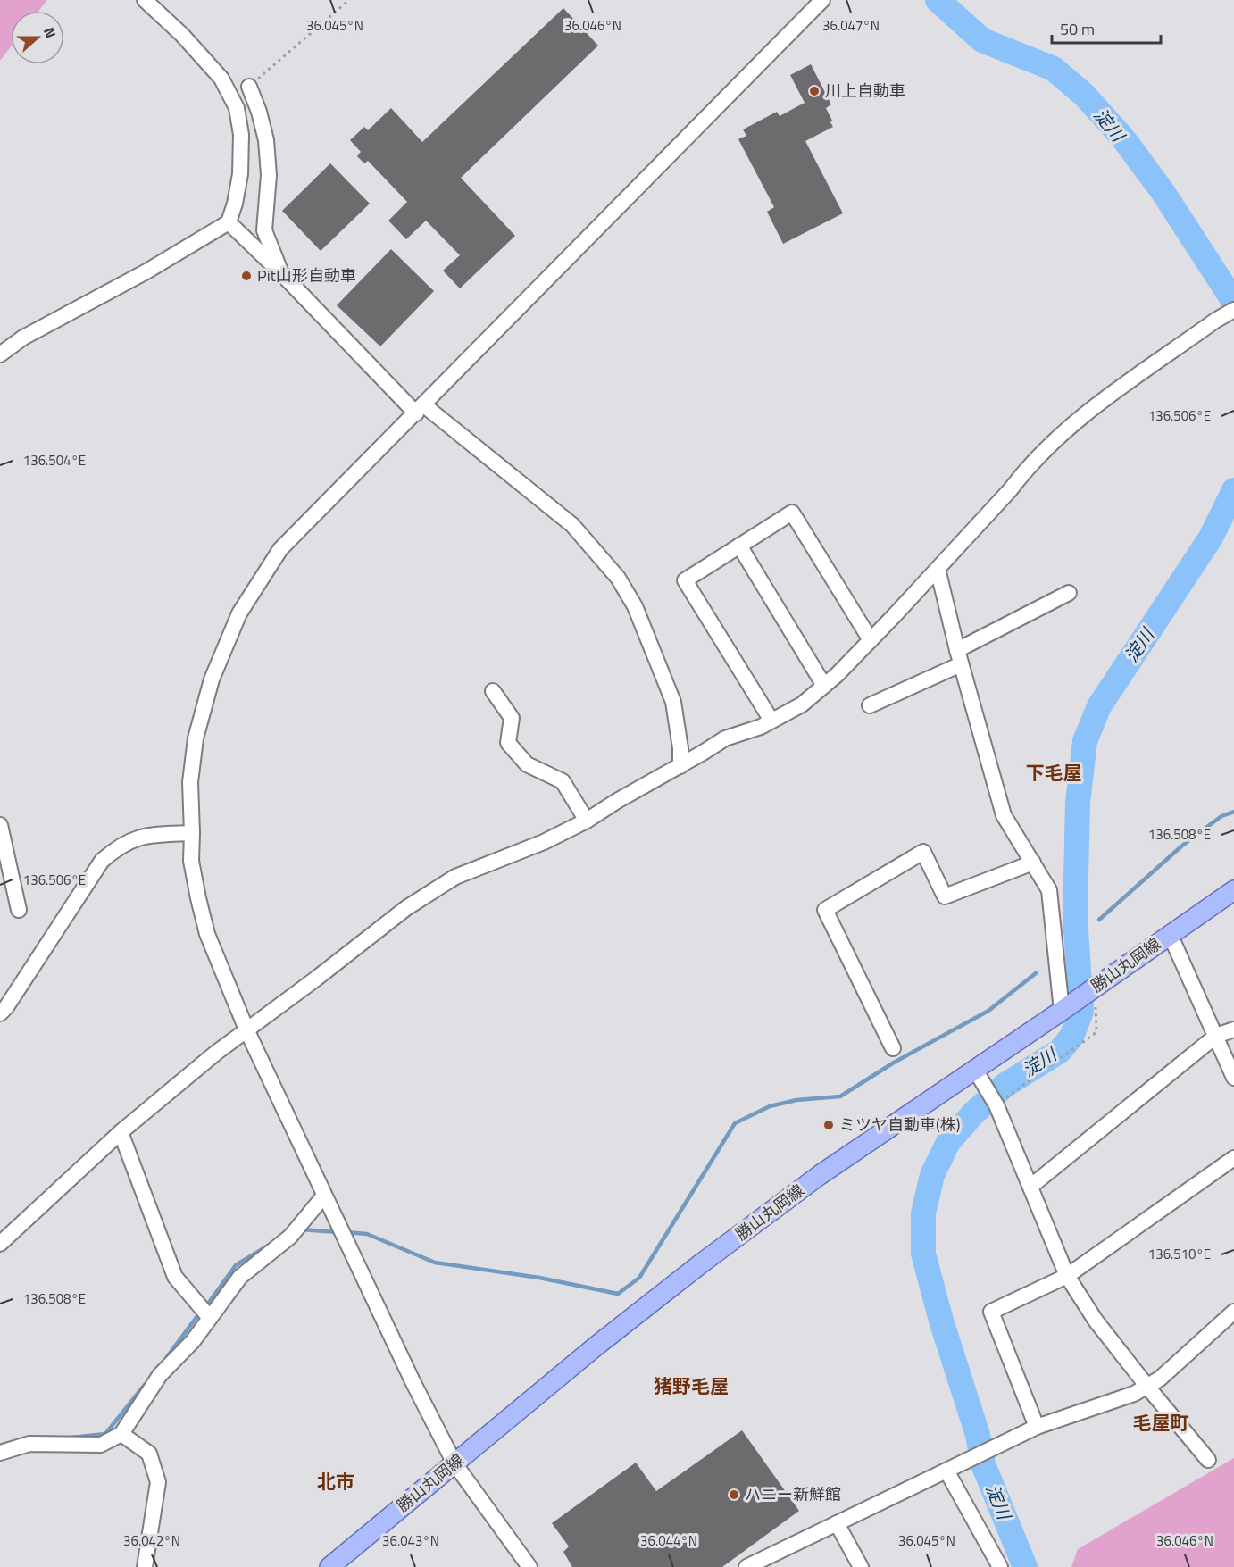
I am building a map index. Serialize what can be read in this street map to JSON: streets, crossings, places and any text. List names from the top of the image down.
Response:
{
  "streets": {
    "main road": ["勝山丸岡線"]
  },
  "districts": [
    "下毛屋",
    "猪野毛屋",
    "毛屋町",
    "北市"
  ],
  "water": ["淀川"],
  "places": [
    "川上自動車",
    "Pit山形自動車",
    "ミツヤ自動車(株)",
    "ハニー新鮮館"
  ],
  "scale_bar": "50 m",
  "north": "right",
  "coordinates": [
    "36.045°N",
    "36.046°N",
    "36.047°N",
    "136.506°E",
    "136.504°E",
    "136.508°E",
    "136.510°E",
    "36.042°N",
    "36.043°N",
    "36.044°N"
  ]
}
